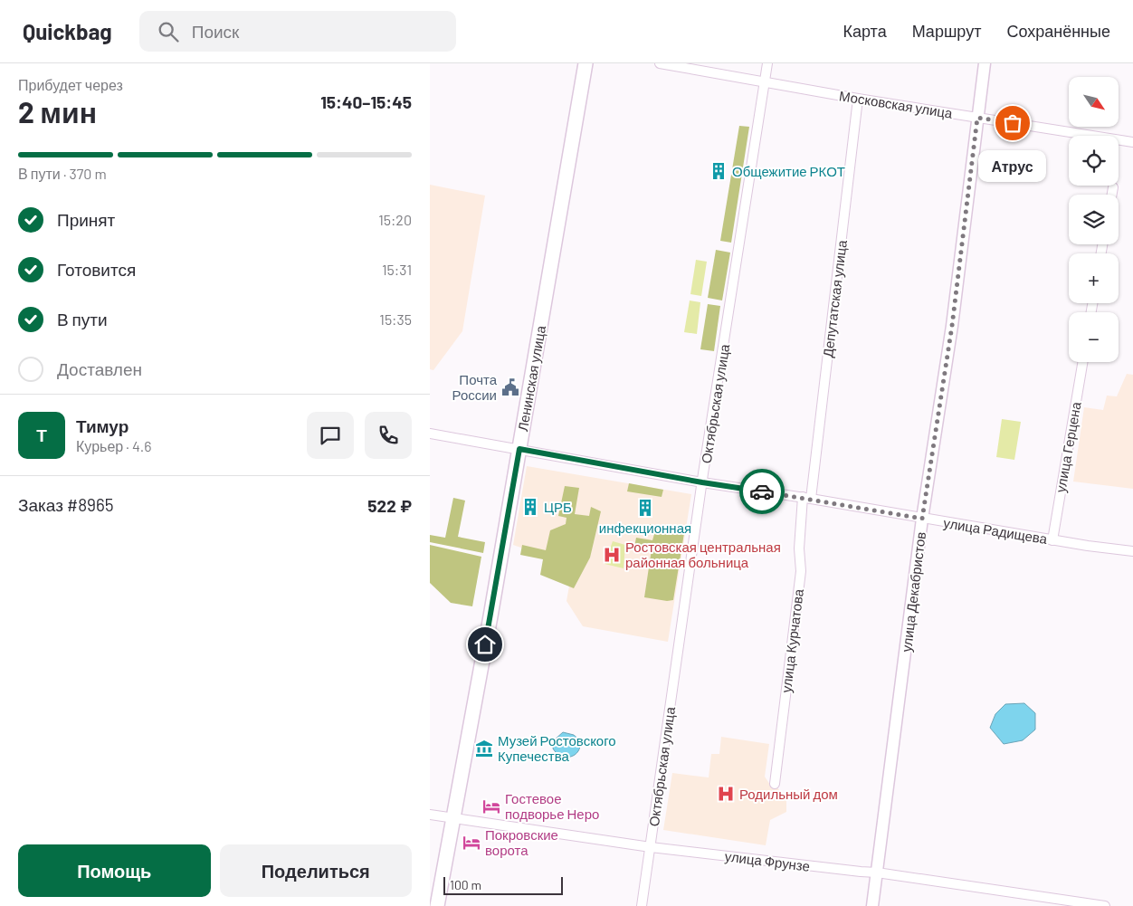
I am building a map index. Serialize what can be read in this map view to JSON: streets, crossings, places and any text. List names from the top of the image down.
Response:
{
  "streets": {
    "main road": ["Ленинская улица"],
    "street": [
      "Московская улица",
      "Депутатская улица",
      "Октябрьская улица",
      "улица Герцена",
      "улица Радищева",
      "улица Декабристов",
      "улица Курчатова",
      "улица Фрунзе"
    ]
  },
  "crossings": [
    ["Московская улица", "Депутатская улица"],
    ["Московская улица", "Октябрьская улица"],
    ["Московская улица", "улица Декабристов"],
    ["Депутатская улица", "улица Радищева"],
    ["Депутатская улица", "улица Курчатова"],
    ["Ленинская улица", "улица Радищева"],
    ["Ленинская улица", "улица Фрунзе"],
    ["Октябрьская улица", "улица Радищева"],
    ["Октябрьская улица", "улица Фрунзе"],
    ["улица Герцена", "улица Радищева"],
    ["улица Радищева", "улица Декабристов"],
    ["улица Радищева", "улица Курчатова"],
    ["улица Декабристов", "улица Фрунзе"]
  ],
  "places": {
    "other": ["Атрус"],
    "building": ["Общежитие РКОТ", "ЦРБ", "инфекционная"],
    "public building": ["Почта России"],
    "hospital": ["Ростовская центральная районная больница", "Родильный дом"],
    "museum": ["Музей Ростовского Купечества"],
    "hotel": ["Гостевое подворье Неро", "Покровские ворота"]
  },
  "scale_bar": "100 m",
  "north": "bottom right",
  "page": {
    "header": "Quickbag",
    "search": "Поиск",
    "nav": ["Карта", "Маршрут", "Сохранённые"],
    "heading": ["2 мин", "Прибудет через", "15:40–15:45"],
    "panel": [
      "Тимур",
      "Курьер · 4.6",
      "Заказ #8965",
      "522 ₽"
    ],
    "map_buttons": ["+", "−"],
    "bar": "В пути · 370 m",
    "bubble": "Атрус",
    "list": [
      ["Принят", "15:20"],
      ["Готовится", "15:31"],
      ["В пути", "15:35"],
      "Доставлен"
    ],
    "round": "Т",
    "buttons": ["Помощь", "Поделиться"],
    "scale": "100 m"
  }
}
